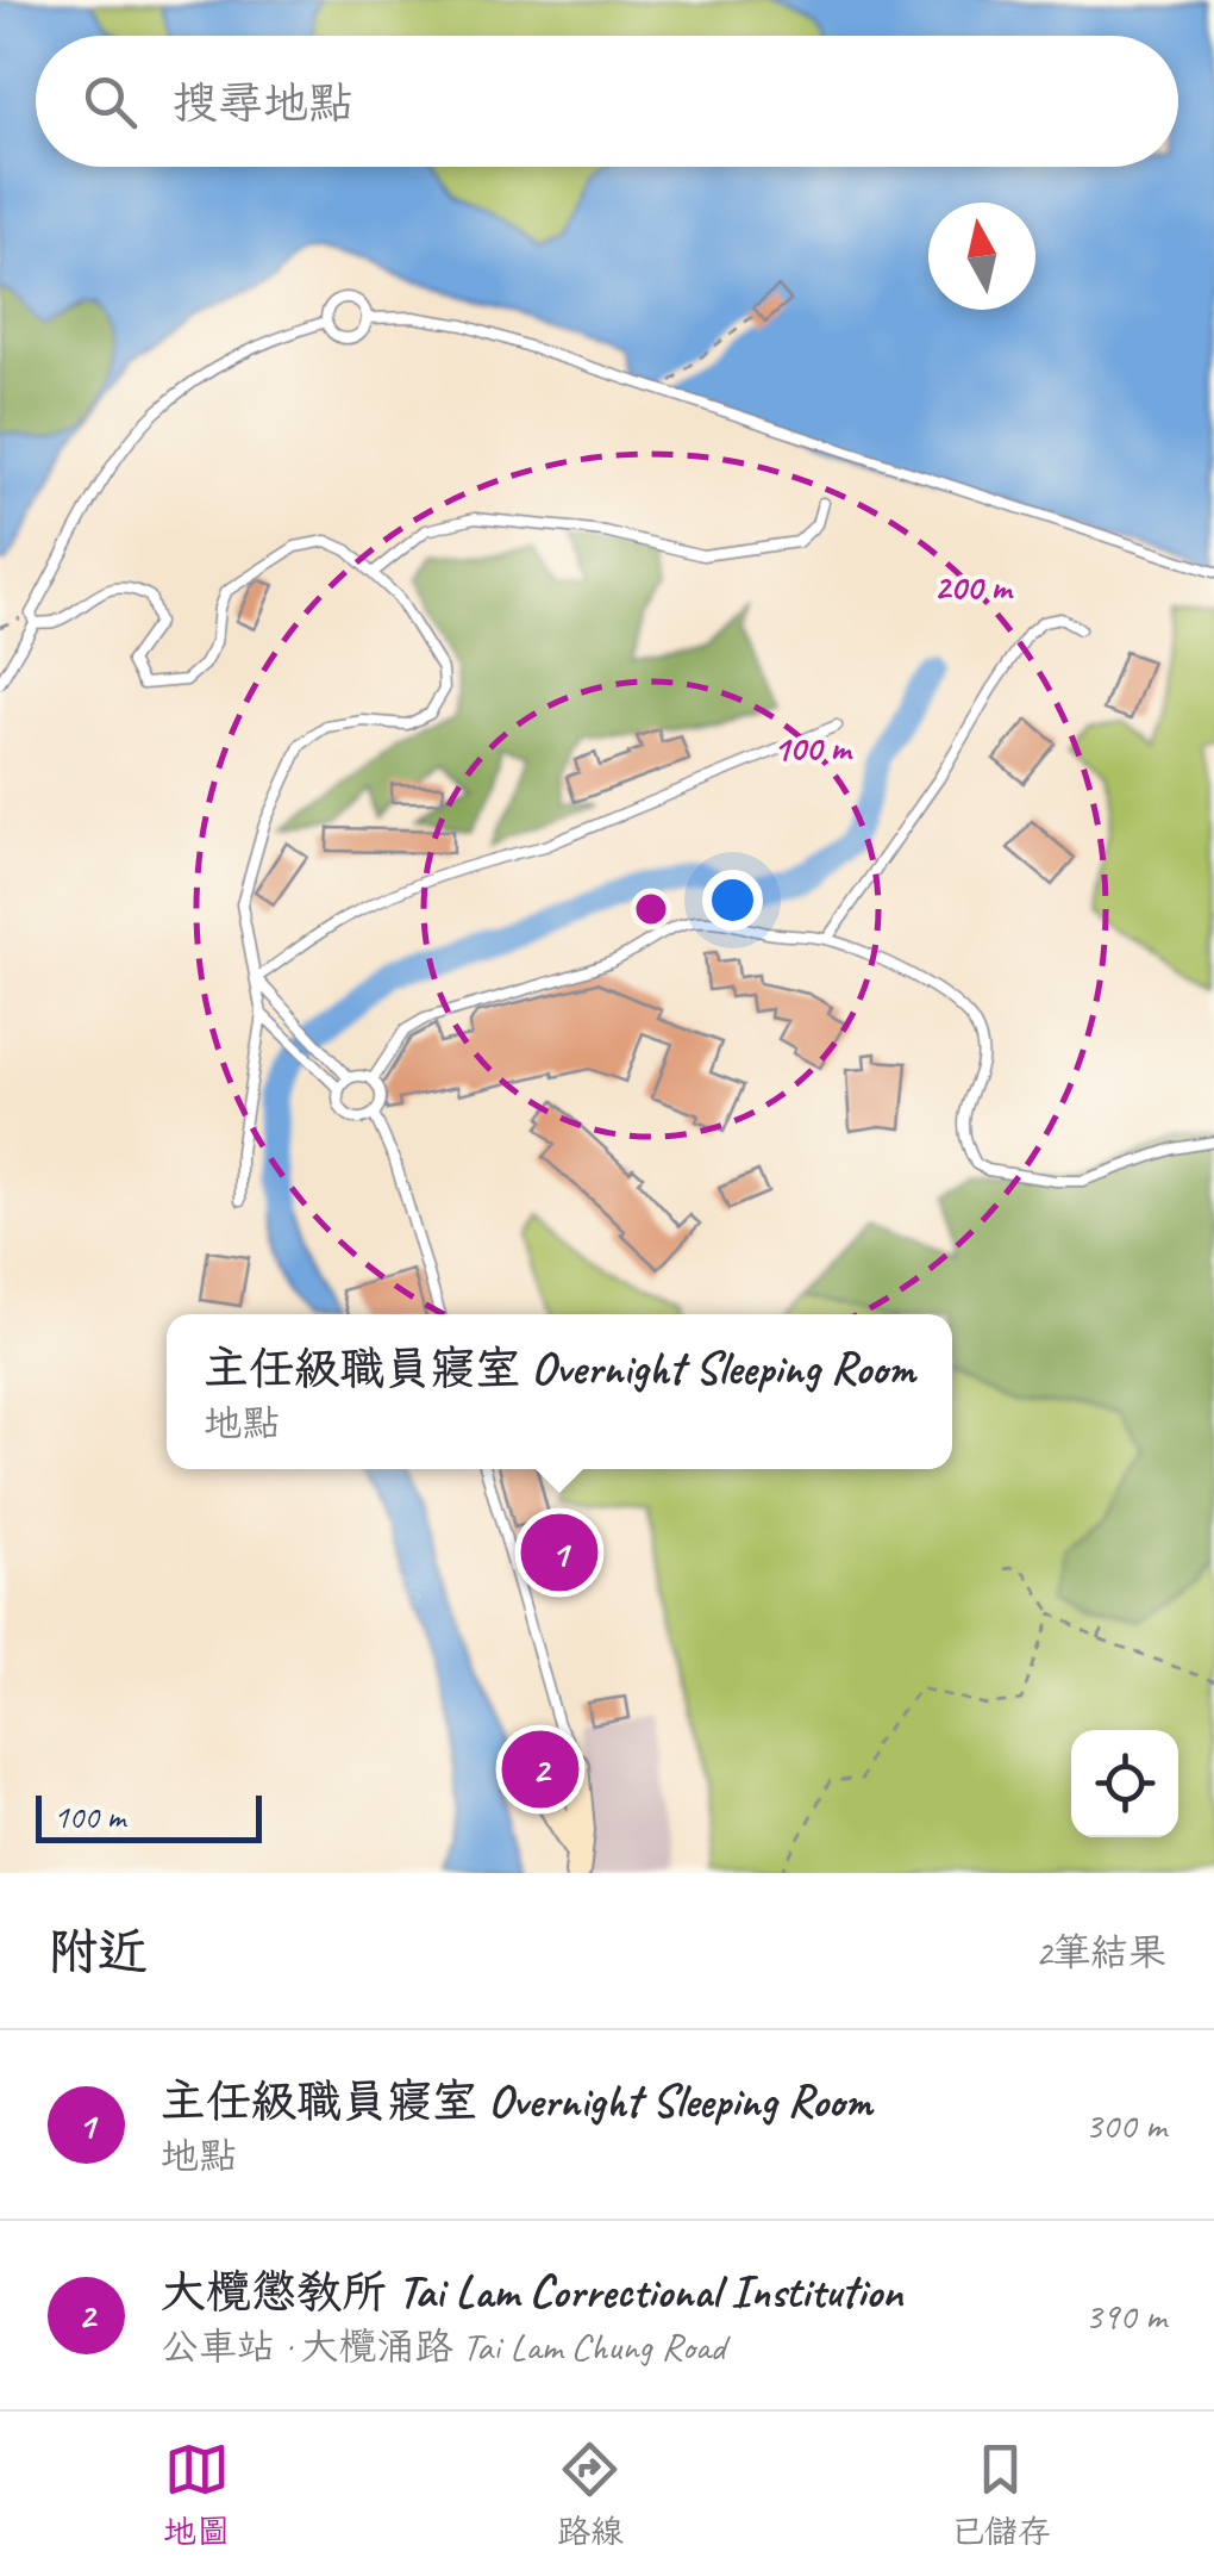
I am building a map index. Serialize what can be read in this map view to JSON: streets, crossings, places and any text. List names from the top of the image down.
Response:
{
  "scale_bar": "100 m",
  "north": "top",
  "page": {
    "search": "搜尋地點",
    "popup": ["主任級職員寢室 Overnight Sleeping Room", "地點"],
    "pins": ["1", "2"],
    "scale": "100 m",
    "heading": ["附近", "2筆結果"],
    "list": [
      {
        "mark": "1",
        "name": "主任級職員寢室 Overnight Sleeping Room",
        "note": "地點",
        "value": "300 m"
      },
      {
        "mark": "2",
        "name": "大欖懲教所 Tai Lam Correctional Institution",
        "note": "公車站 · 大欖涌路 Tai Lam Chung Road",
        "value": "390 m"
      }
    ],
    "nav": ["地圖", "路線", "已儲存"]
  },
  "rings": ["200 m", "100 m"]
}
